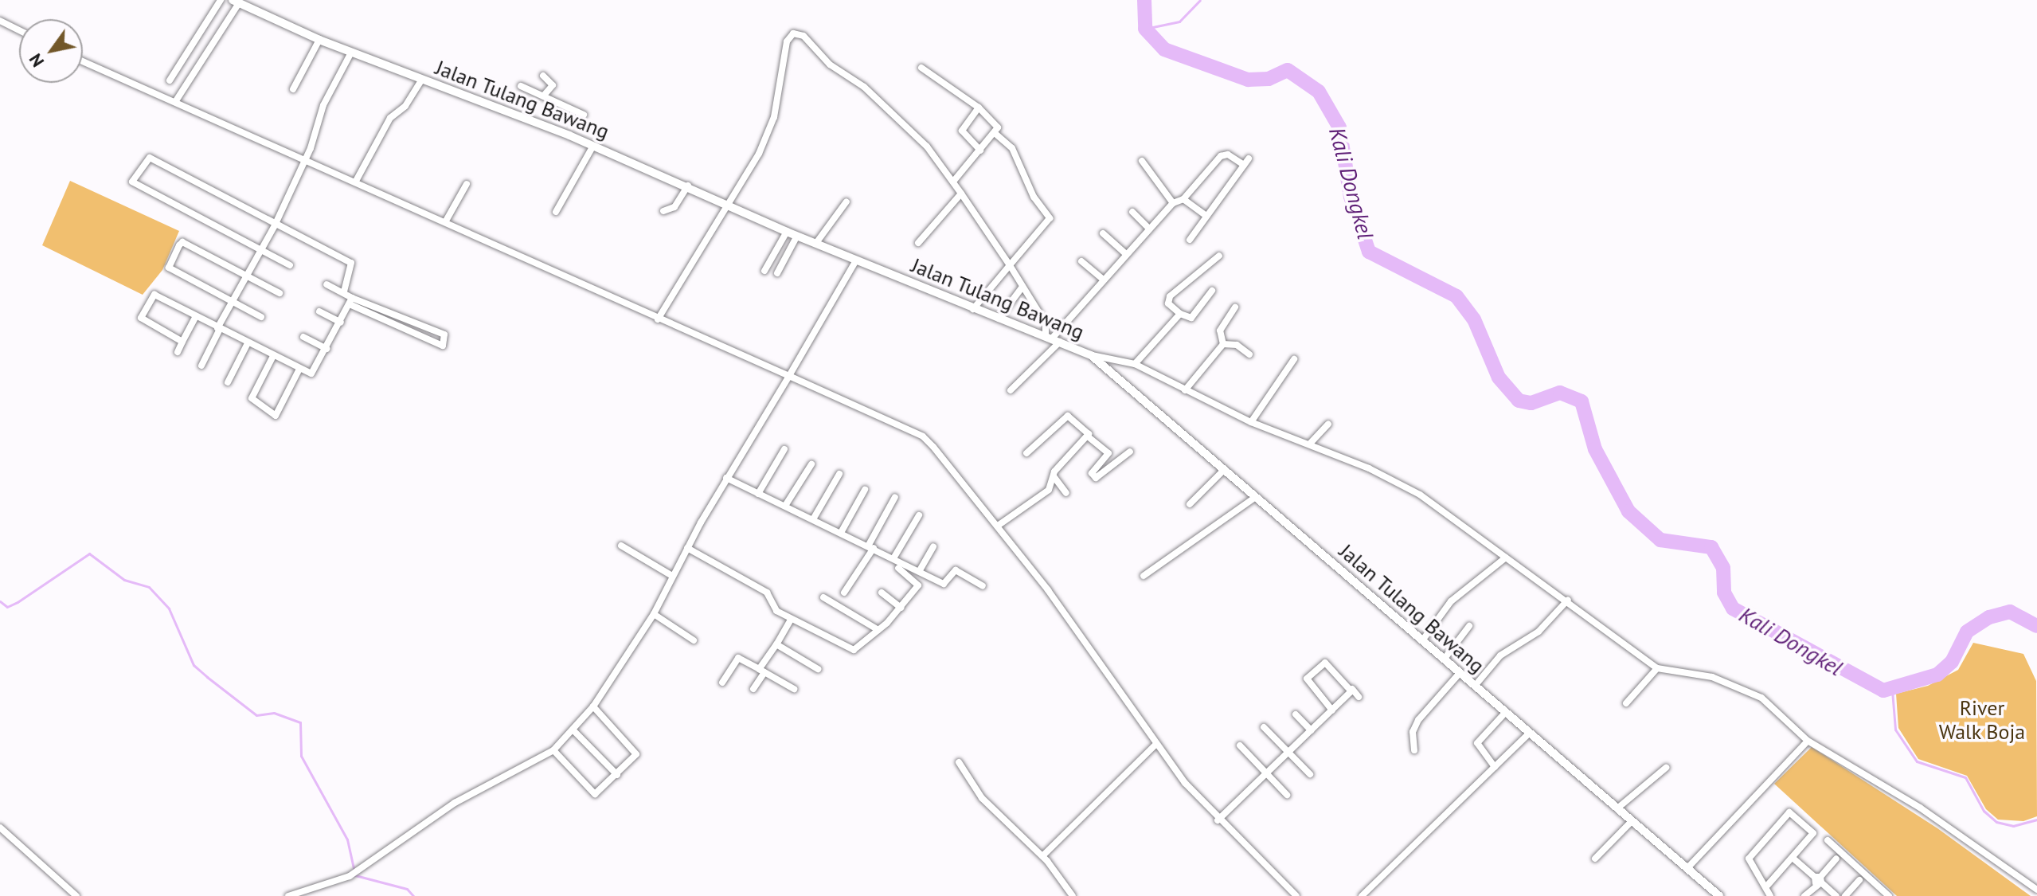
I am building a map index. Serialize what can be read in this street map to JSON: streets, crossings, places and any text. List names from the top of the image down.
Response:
{
  "streets": {
    "street": ["Jalan Tulang Bawang"]
  },
  "water": ["Kali Dongkel"],
  "parks": ["River Walk Boja"],
  "north": "bottom left"
}
